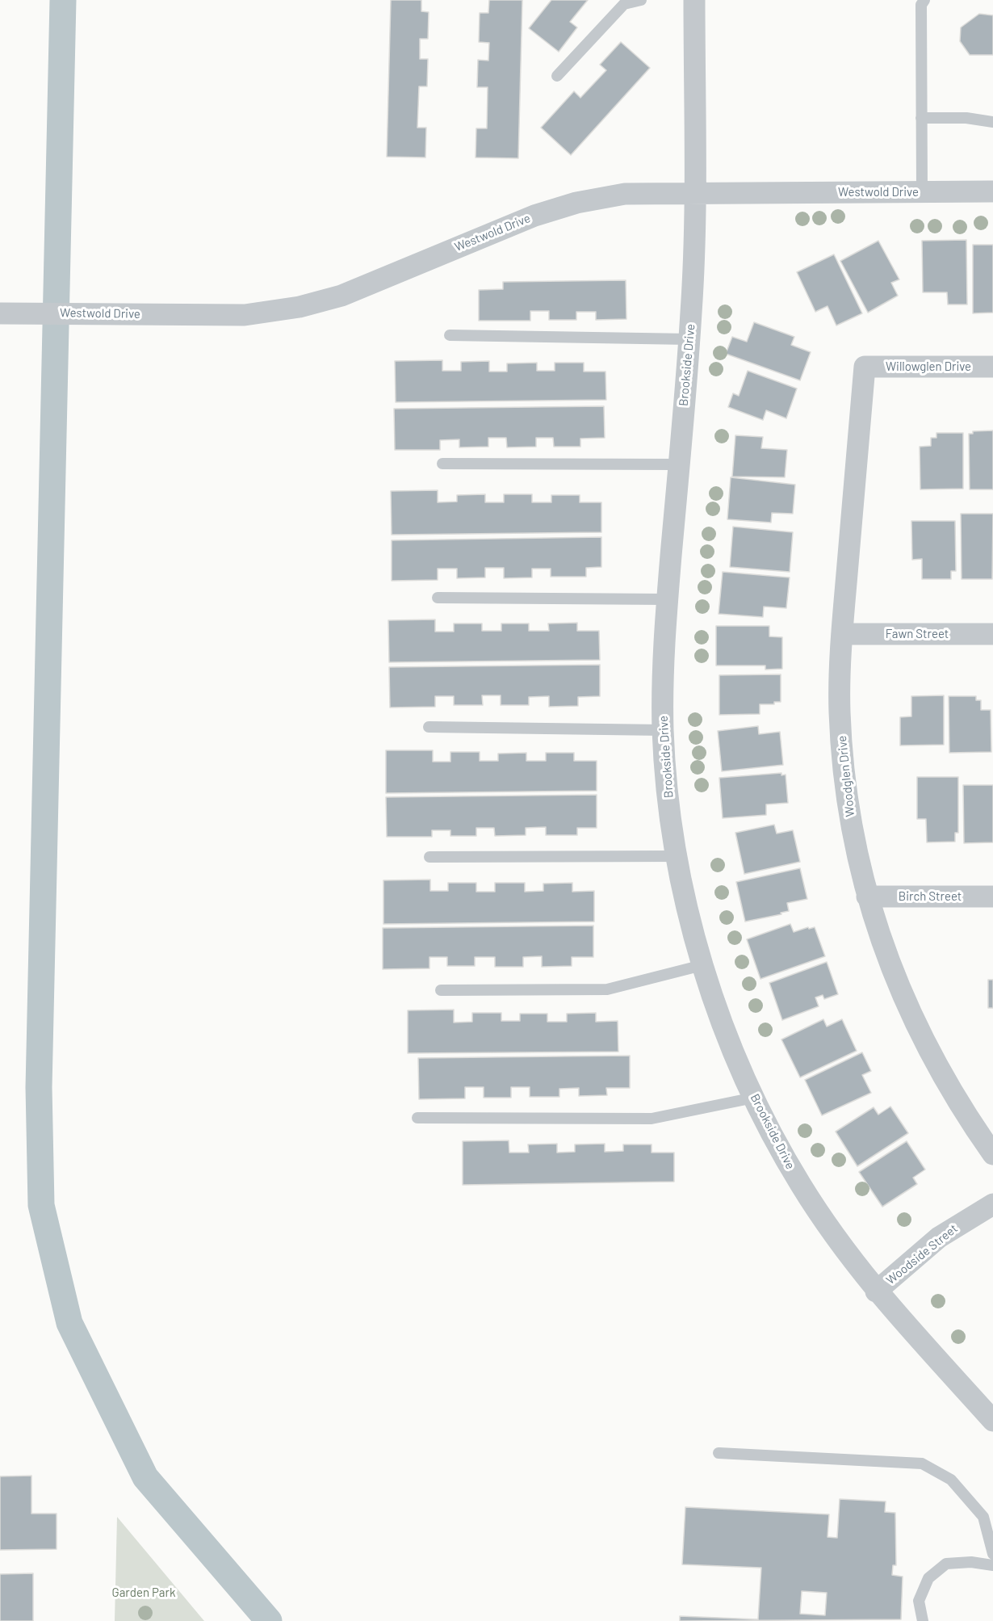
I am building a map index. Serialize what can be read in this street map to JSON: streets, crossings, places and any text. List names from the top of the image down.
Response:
{
  "streets": {
    "street": [
      "Westwold Drive",
      "Brookside Drive",
      "Willowglen Drive",
      "Fawn Street",
      "Woodglen Drive",
      "Birch Street",
      "Woodside Street"
    ]
  },
  "crossings": [
    ["Westwold Drive", "Brookside Drive"],
    ["Brookside Drive", "Woodside Street"],
    ["Willowglen Drive", "Woodglen Drive"],
    ["Fawn Street", "Woodglen Drive"],
    ["Woodglen Drive", "Birch Street"]
  ],
  "parks": ["Garden Park"]
}
